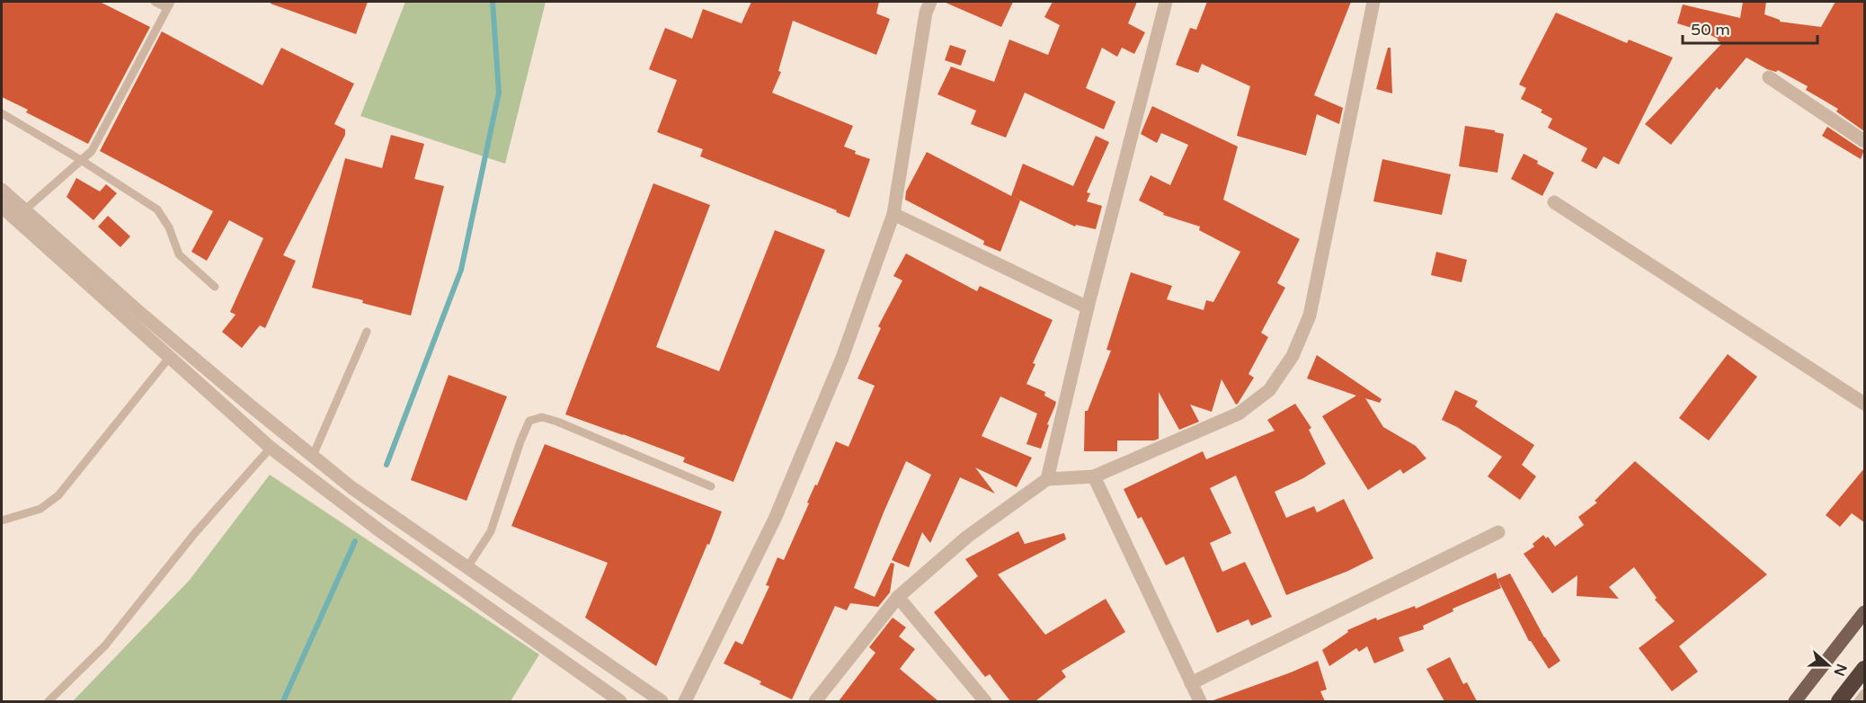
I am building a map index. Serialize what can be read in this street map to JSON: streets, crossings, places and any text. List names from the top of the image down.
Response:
{
  "scale_bar": "50 m",
  "north": "right"
}
